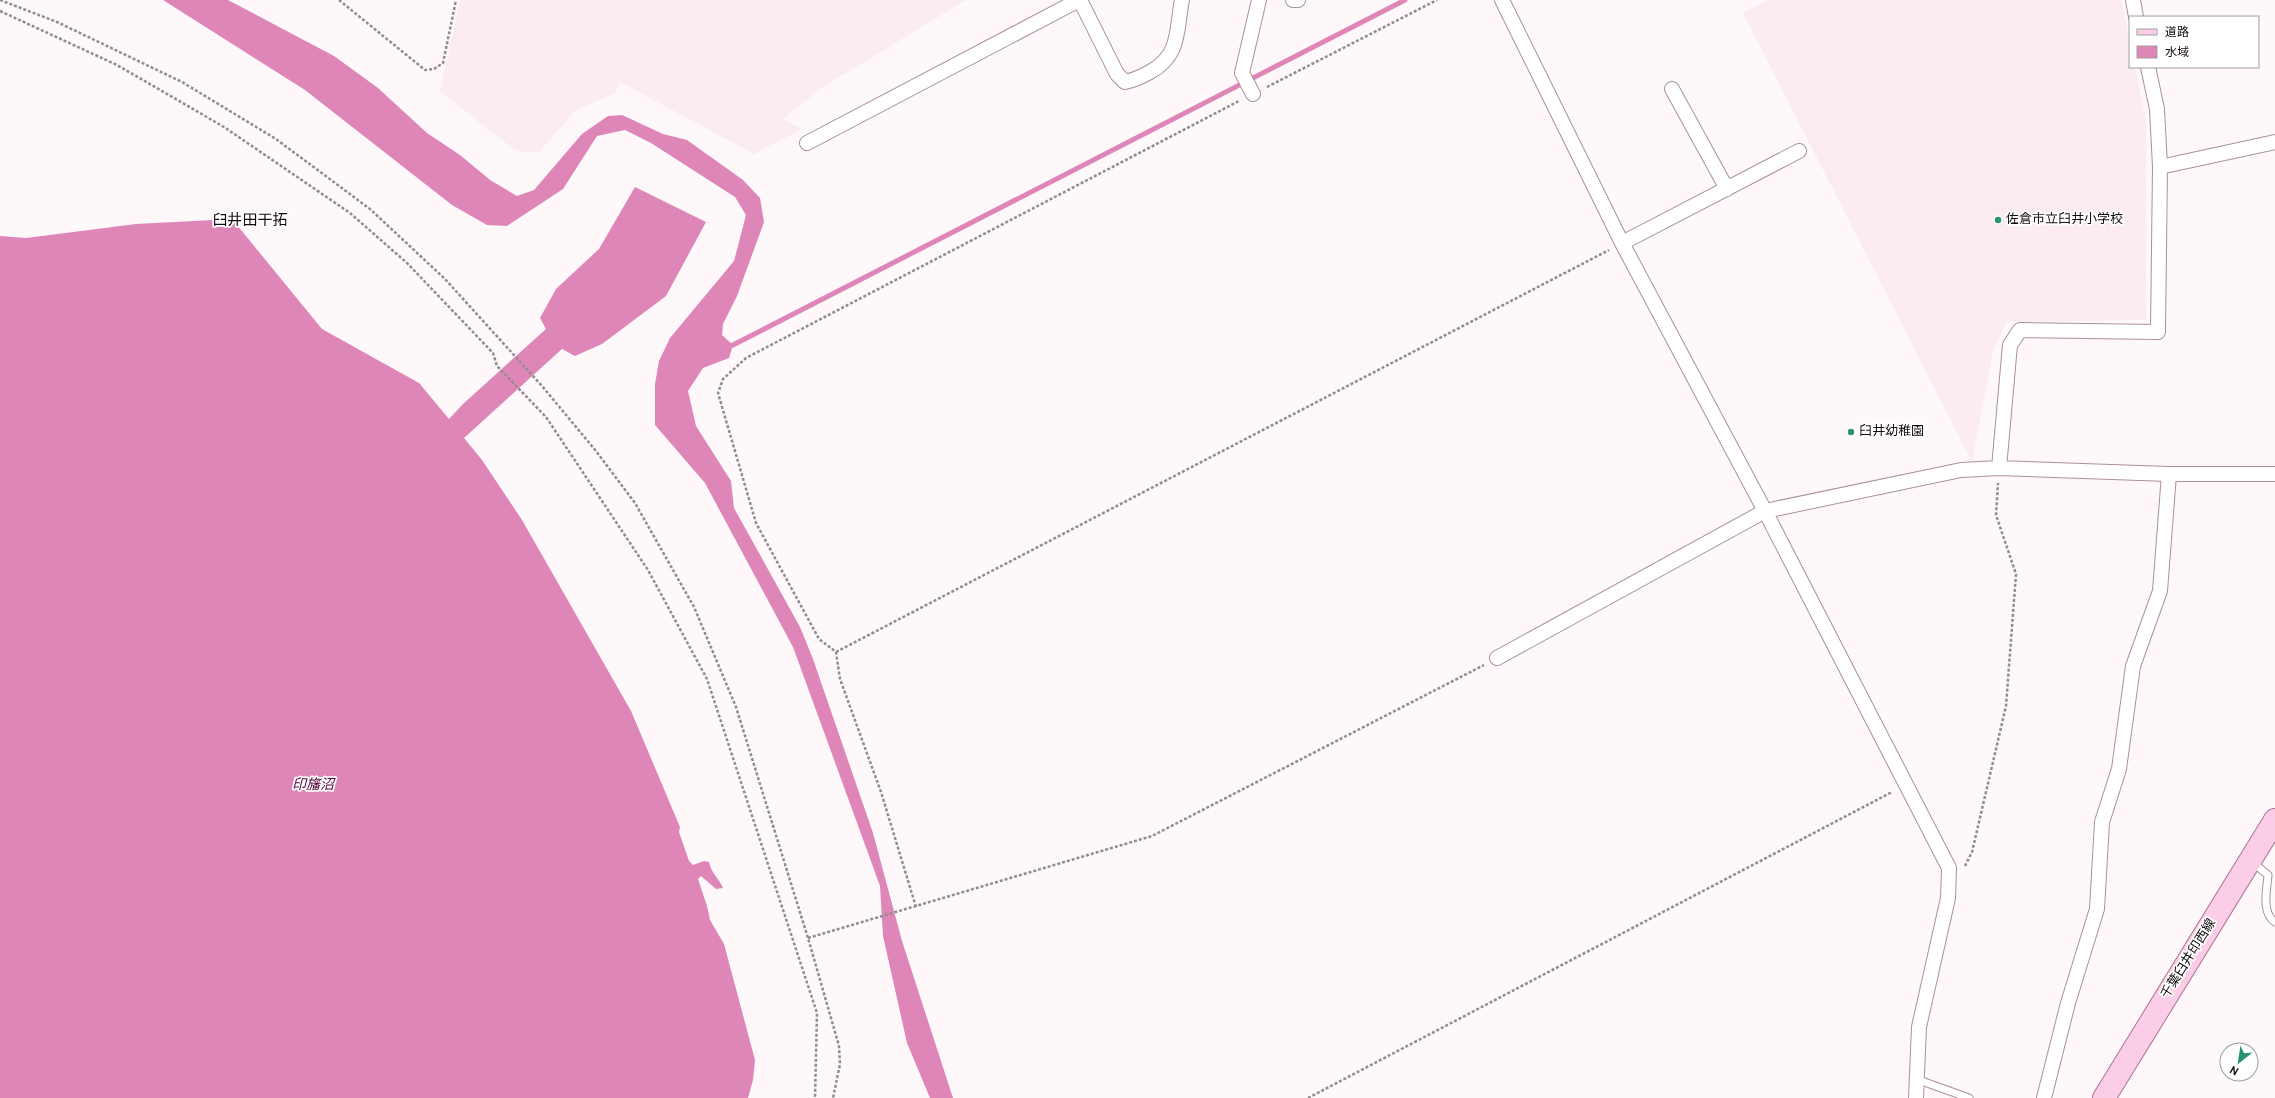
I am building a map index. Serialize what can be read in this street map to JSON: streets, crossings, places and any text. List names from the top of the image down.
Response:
{
  "streets": {
    "main road": ["千葉臼井印西線"]
  },
  "districts": ["臼井田干拓"],
  "water": ["印旛沼"],
  "places": ["佐倉市立臼井小学校", "臼井幼稚園"],
  "legend": ["道路", "水域"],
  "north": "bottom left"
}
